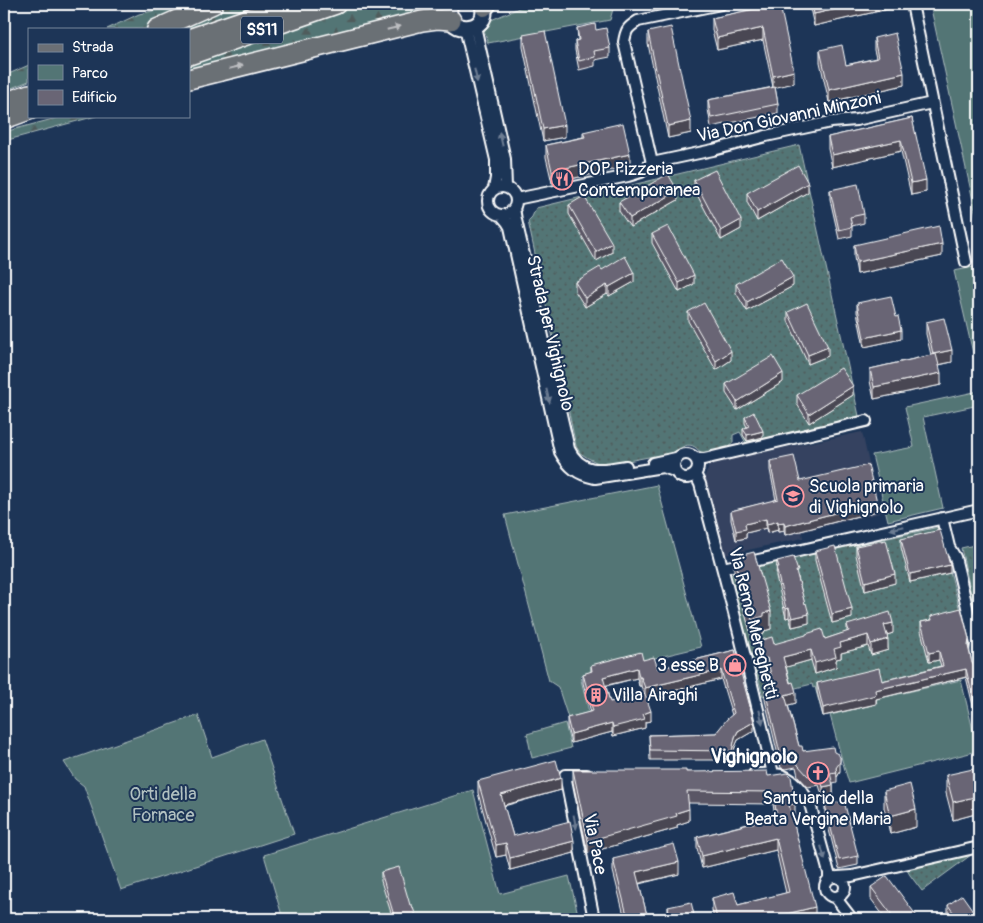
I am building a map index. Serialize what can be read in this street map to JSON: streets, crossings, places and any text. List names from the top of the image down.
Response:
{
  "streets": {
    "highway": ["SS11"],
    "street": [
      "Via Don Giovanni Minzoni",
      "Strada per Vighignolo",
      "Via Remo Mereghetti",
      "Via Pace"
    ]
  },
  "crossings": [
    ["Via Don Giovanni Minzoni", "Strada per Vighignolo"]
  ],
  "one_way": ["Via Remo Mereghetti", "Via Pace"],
  "districts": ["Vighignolo"],
  "parks": ["Orti della Fornace"],
  "places": {
    "restaurant": ["DOP Pizzeria Contemporanea"],
    "school or university": ["Scuola primaria di Vighignolo"],
    "shop": ["3 esse B"],
    "building": ["Villa Airaghi"],
    "church": ["Santuario della Beata Vergine Maria"]
  },
  "legend": ["Strada", "Parco", "Edificio"]
}
